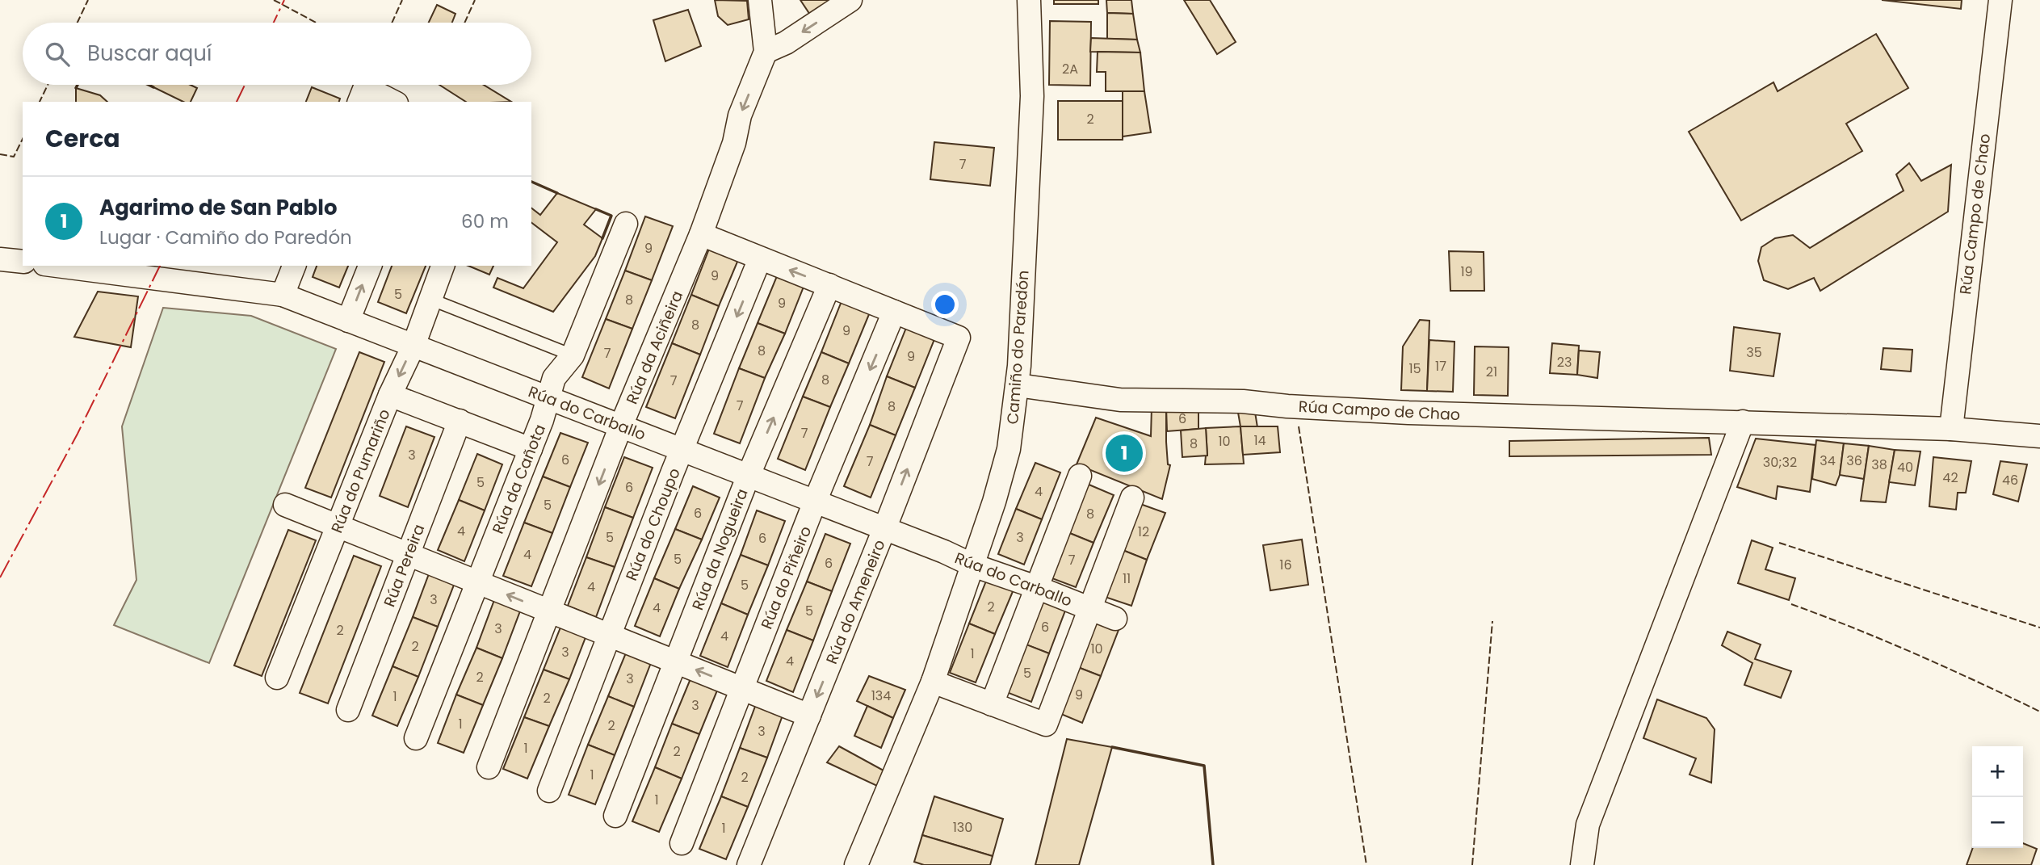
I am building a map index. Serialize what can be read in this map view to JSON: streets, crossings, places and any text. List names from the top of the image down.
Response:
{
  "streets": {
    "street": [
      "Rúa Campo de Chao",
      "Rúa da Aciñeira",
      "Camiño do Paredón",
      "Rúa do Carballo",
      "Rúa do Pumariño",
      "Rúa da Cañota",
      "Rúa do Choupo",
      "Rúa da Nogueira",
      "Rúa Pereira",
      "Rúa do Piñeiro",
      "Rúa do Ameneiro"
    ]
  },
  "crossings": [
    ["Rúa Campo de Chao", "Camiño do Paredón"],
    ["Rúa da Aciñeira", "Rúa do Carballo"],
    ["Camiño do Paredón", "Rúa do Carballo"],
    ["Rúa do Carballo", "Rúa do Pumariño"],
    ["Rúa do Carballo", "Rúa da Cañota"],
    ["Rúa do Carballo", "Rúa do Choupo"],
    ["Rúa do Carballo", "Rúa da Nogueira"],
    ["Rúa do Carballo", "Rúa do Piñeiro"],
    ["Rúa do Carballo", "Rúa do Ameneiro"],
    ["Rúa do Piñeiro", "Rúa do Ameneiro"]
  ],
  "one_way": [
    "Rúa da Aciñeira",
    "Rúa do Choupo",
    "Rúa da Nogueira",
    "Rúa do Piñeiro"
  ],
  "house_numbers": [
    "2A",
    "2",
    "7",
    "9",
    "19",
    "9",
    "5",
    "8",
    "9",
    "8",
    "9",
    "8",
    "35",
    "7",
    "9",
    "23",
    "17",
    "15",
    "21",
    "8",
    "7",
    "7",
    "8",
    "6",
    "7",
    "14",
    "10",
    "8",
    "3",
    "6",
    "34",
    "36",
    "7",
    "30;32",
    "38",
    "40",
    "42",
    "46",
    "5",
    "6",
    "4",
    "5",
    "6",
    "8",
    "4",
    "12",
    "5",
    "3",
    "6",
    "4",
    "5",
    "7",
    "6",
    "16",
    "11",
    "5",
    "4",
    "3",
    "2",
    "4",
    "5",
    "6",
    "3",
    "2",
    "4",
    "2",
    "10",
    "3",
    "1",
    "4",
    "5",
    "2",
    "3",
    "9",
    "134",
    "1",
    "2",
    "3",
    "1",
    "2",
    "3",
    "1",
    "2",
    "1",
    "2",
    "1",
    "130",
    "1"
  ],
  "page": {
    "search": "Buscar aquí",
    "heading": "Cerca",
    "list": [
      {
        "mark": "1",
        "name": "Agarimo de San Pablo",
        "note": "Lugar · Camiño do Paredón",
        "value": "60 m"
      }
    ],
    "pins": "1",
    "map_buttons": ["+", "−"]
  }
}
